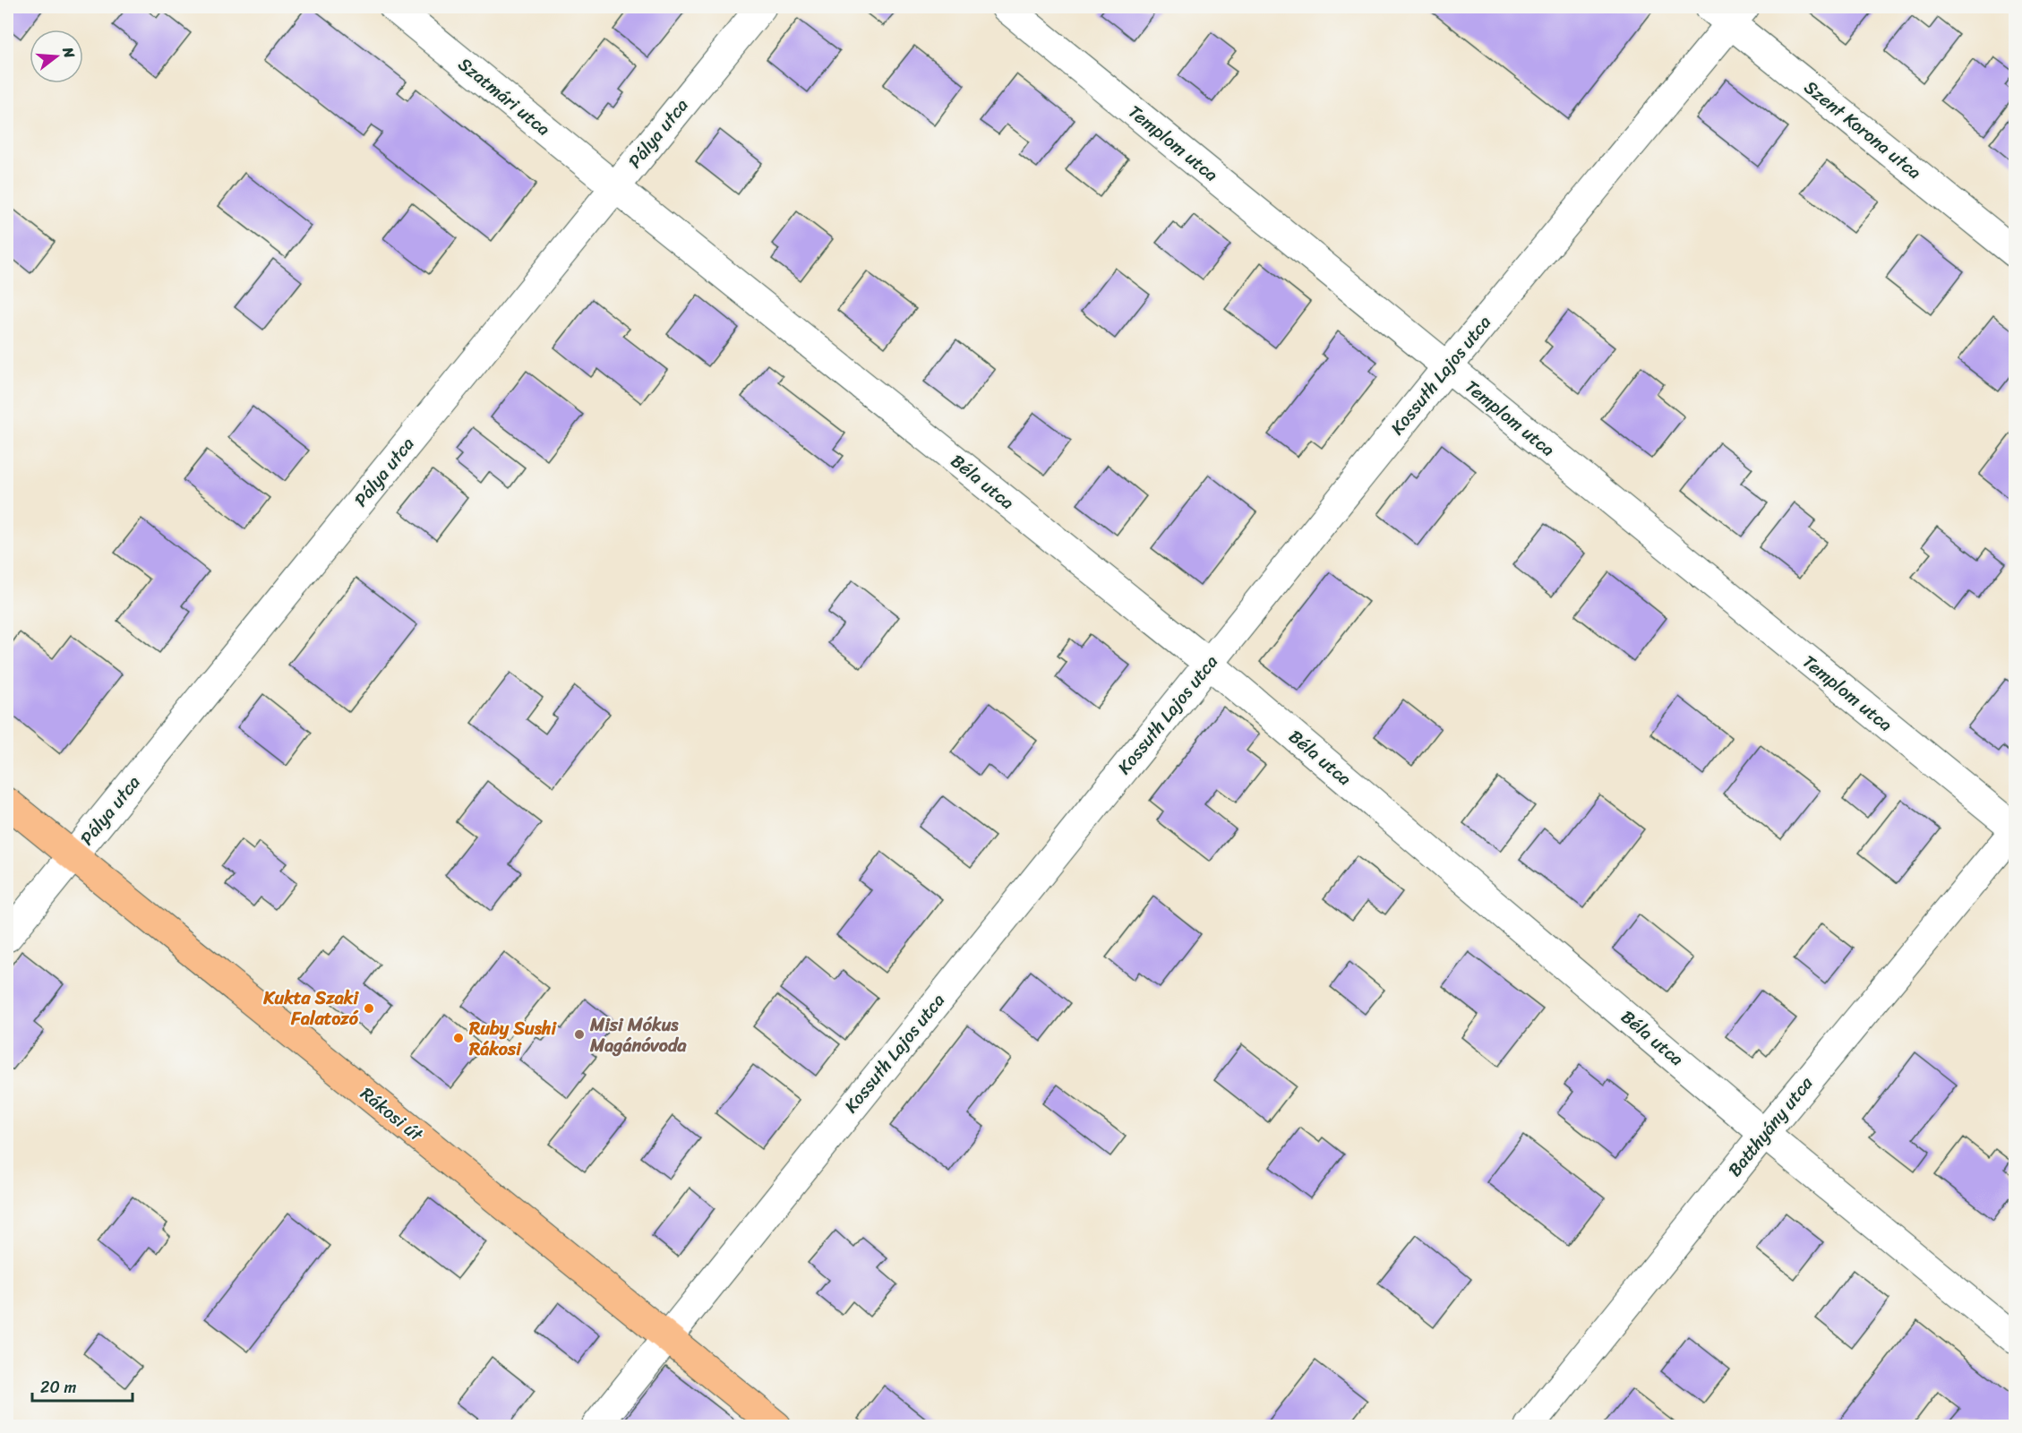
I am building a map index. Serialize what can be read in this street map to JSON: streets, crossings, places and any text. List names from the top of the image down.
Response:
{
  "streets": {
    "main road": ["Rákosi út"],
    "street": [
      "Szatmári utca",
      "Szent Korona utca",
      "Pálya utca",
      "Templom utca",
      "Kossuth Lajos utca",
      "Béla utca",
      "Batthyány utca"
    ]
  },
  "crossings": [
    ["Szatmári utca", "Pálya utca"],
    ["Szatmári utca", "Béla utca"],
    ["Szent Korona utca", "Kossuth Lajos utca"],
    ["Pálya utca", "Béla utca"],
    ["Pálya utca", "Rákosi út"],
    ["Templom utca", "Kossuth Lajos utca"],
    ["Templom utca", "Batthyány utca"],
    ["Kossuth Lajos utca", "Béla utca"],
    ["Kossuth Lajos utca", "Rákosi út"],
    ["Béla utca", "Batthyány utca"]
  ],
  "places": ["Kukta Szaki Falatozó", "Misi Mókus Magánóvoda", "Ruby Sushi Rákosi"],
  "scale_bar": "20 m",
  "north": "right"
}
